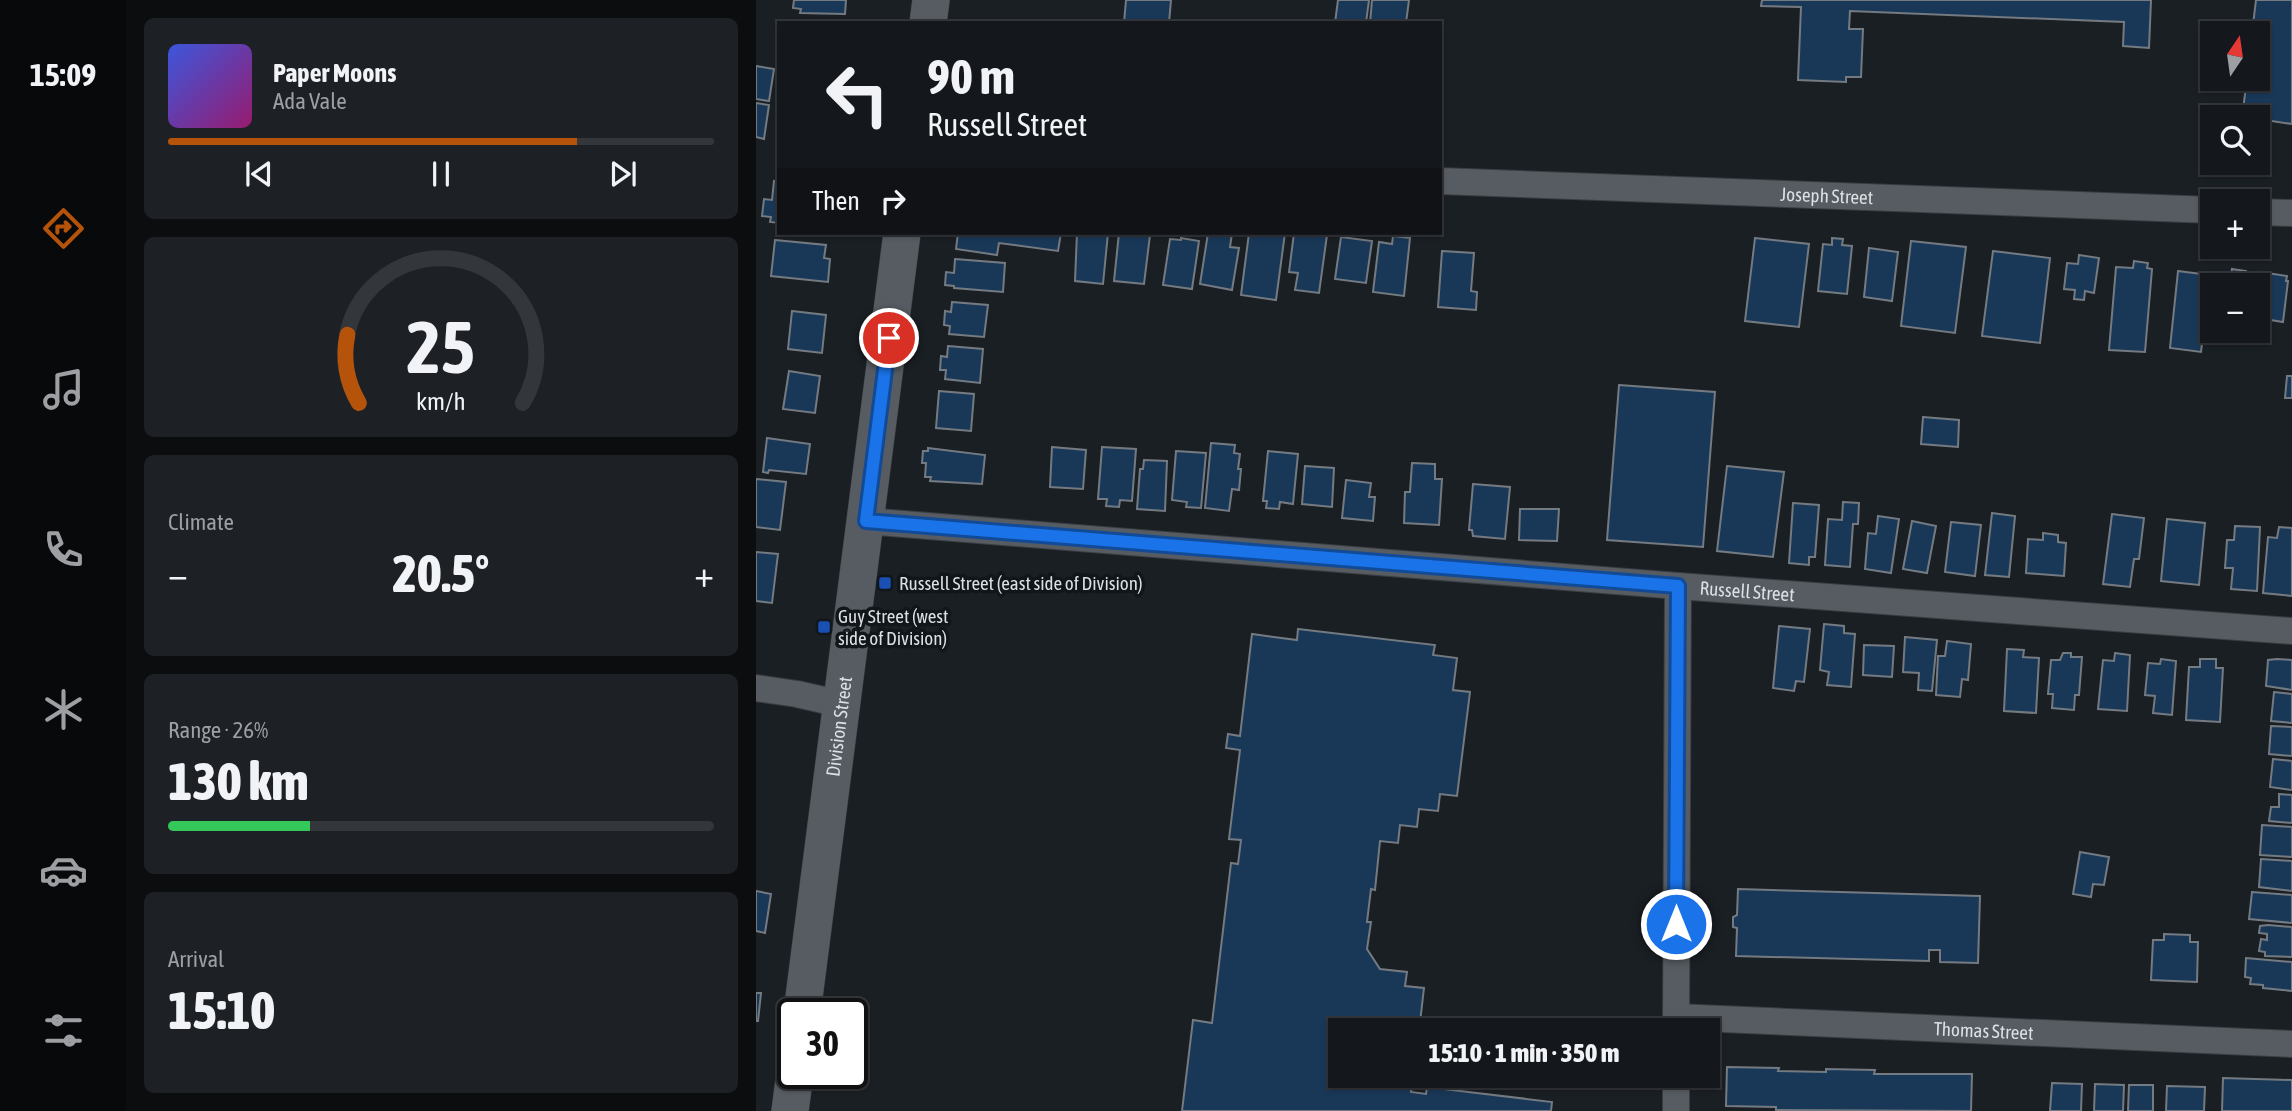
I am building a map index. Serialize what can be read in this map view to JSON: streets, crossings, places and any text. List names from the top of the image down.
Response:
{
  "streets": {
    "main road": ["Division Street"],
    "street": ["Joseph Street", "Russell Street", "Thomas Street"]
  },
  "crossings": [
    ["Russell Street", "Division Street"]
  ],
  "places": {
    "transit": ["Russell Street (east side of Division)", "Guy Street (west side of Division)"]
  },
  "north": "top",
  "page": {
    "tabs": "15:09",
    "map_buttons": ["+", "−"],
    "turn": ["90 m", "Russell Street"],
    "song": ["Paper Moons", "Ada Vale"],
    "then": "Then",
    "tile": [
      "Climate",
      ["Range · 26%", "130 km"],
      ["Arrival", "15:10"]
    ],
    "heat": ["−", "20.5°", "+"],
    "limit": "30",
    "trip": "15:10 · 1 min · 350 m",
    "gauge": ["25", "km/h"]
  }
}
